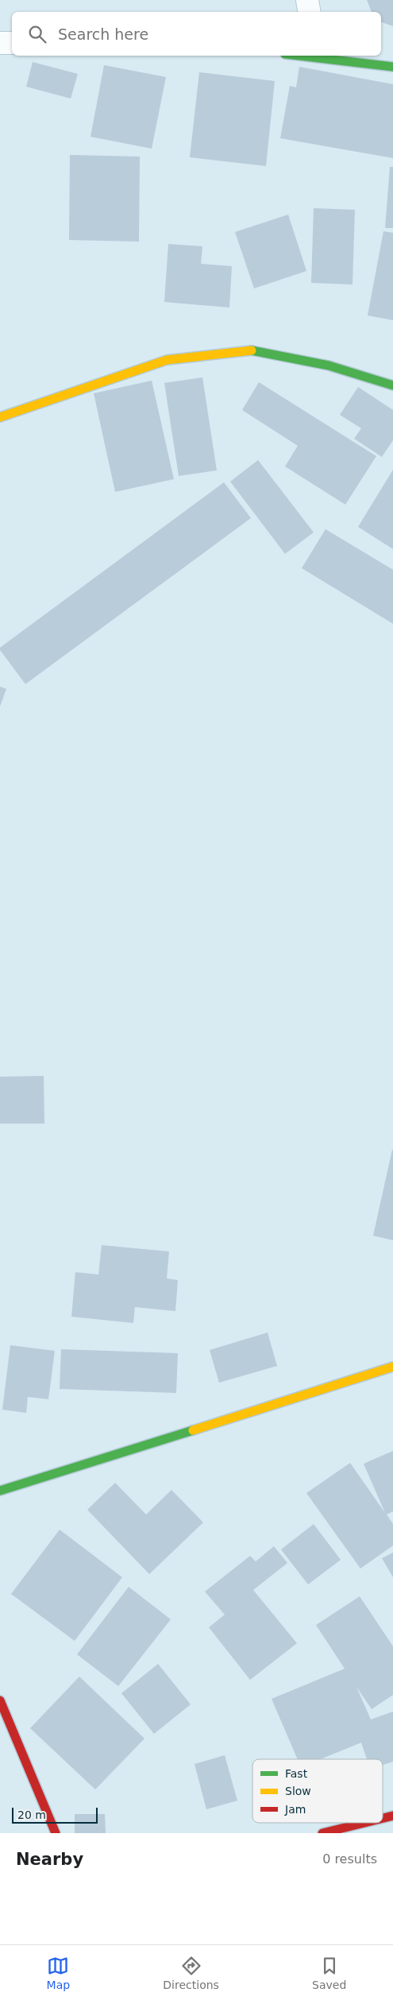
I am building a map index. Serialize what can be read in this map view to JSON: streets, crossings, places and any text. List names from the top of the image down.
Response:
{
  "legend": ["Fast", "Slow", "Jam"],
  "scale_bar": "20 m",
  "page": {
    "search": "Search here",
    "scale": "20 m",
    "heading": ["Nearby", "0 results"],
    "nav": ["Map", "Directions", "Saved"]
  }
}
